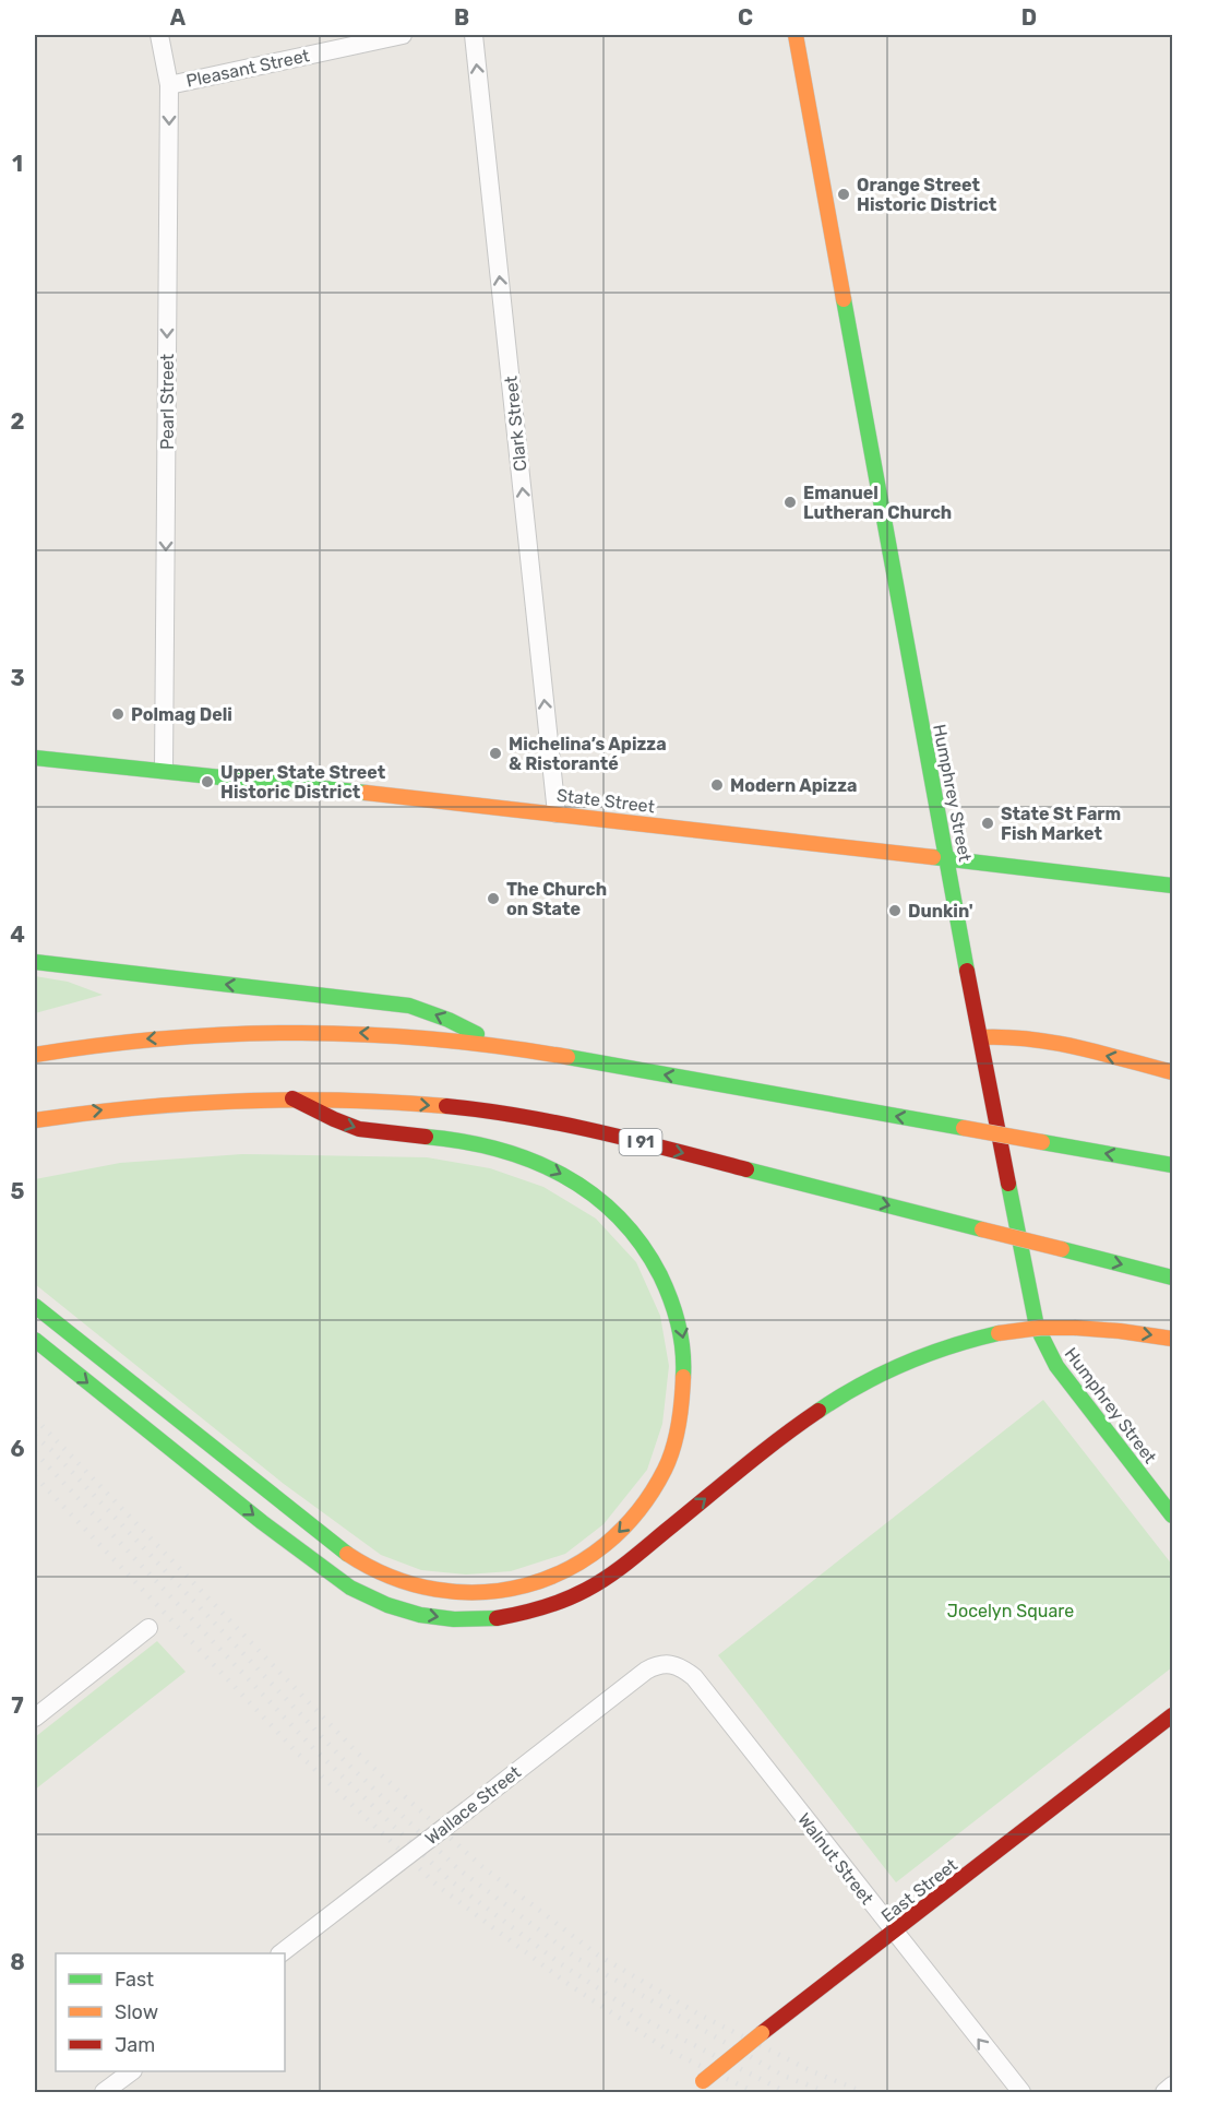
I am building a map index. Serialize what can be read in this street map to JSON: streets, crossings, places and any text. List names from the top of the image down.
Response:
{
  "streets": {
    "main road": [
      "Humphrey Street",
      "State Street",
      "I 91",
      "East Street"
    ],
    "street": [
      "Pleasant Street",
      "Pearl Street",
      "Clark Street",
      "Wallace Street",
      "Walnut Street"
    ]
  },
  "crossings": [
    ["Pleasant Street", "Pearl Street"],
    ["Pearl Street", "State Street"],
    ["Clark Street", "State Street"],
    ["Humphrey Street", "State Street"],
    ["Wallace Street", "Walnut Street"],
    ["Walnut Street", "East Street"]
  ],
  "one_way": ["Pearl Street", "Clark Street", "Walnut Street"],
  "parks": ["Jocelyn Square"],
  "places": [
    "Orange Street Historic District",
    "Emanuel Lutheran Church",
    "Polmag Deli",
    "Michelina’s Apizza & Ristoranté",
    "Upper State Street Historic District",
    "Modern Apizza",
    "State St Farm Fish Market",
    "The Church on State",
    "Dunkin'"
  ],
  "legend": ["Fast", "Slow", "Jam"],
  "grid": {
    "columns": [
      "A",
      "B",
      "C",
      "D"
    ],
    "rows": [
      "1",
      "2",
      "3",
      "4",
      "5",
      "6",
      "7",
      "8"
    ]
  }
}
